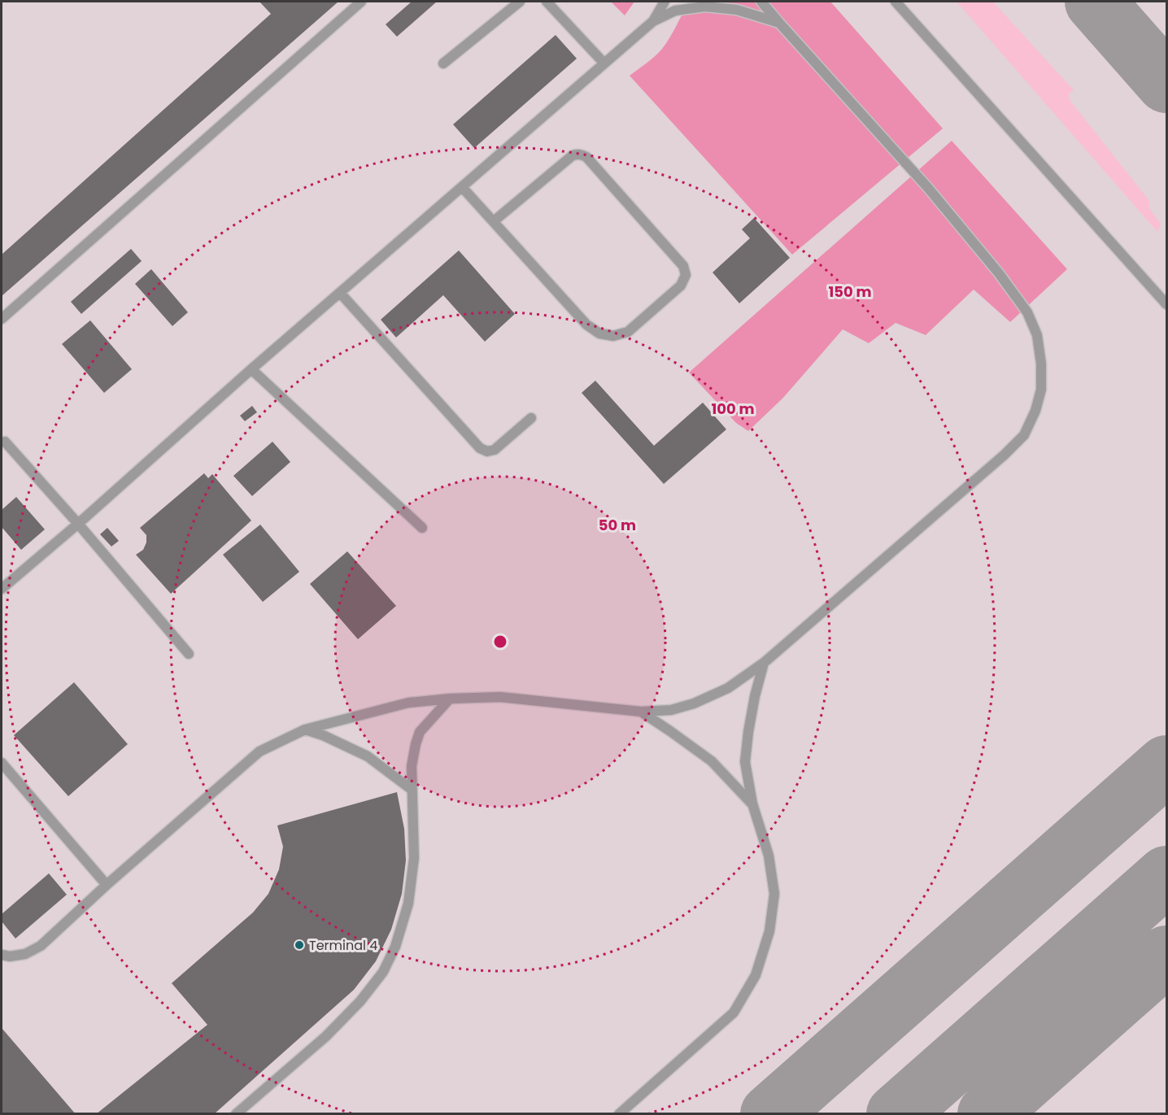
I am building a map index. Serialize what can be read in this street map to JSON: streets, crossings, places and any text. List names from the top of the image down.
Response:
{
  "places": ["Terminal 4"],
  "rings": ["150 m", "100 m", "50 m"]
}
